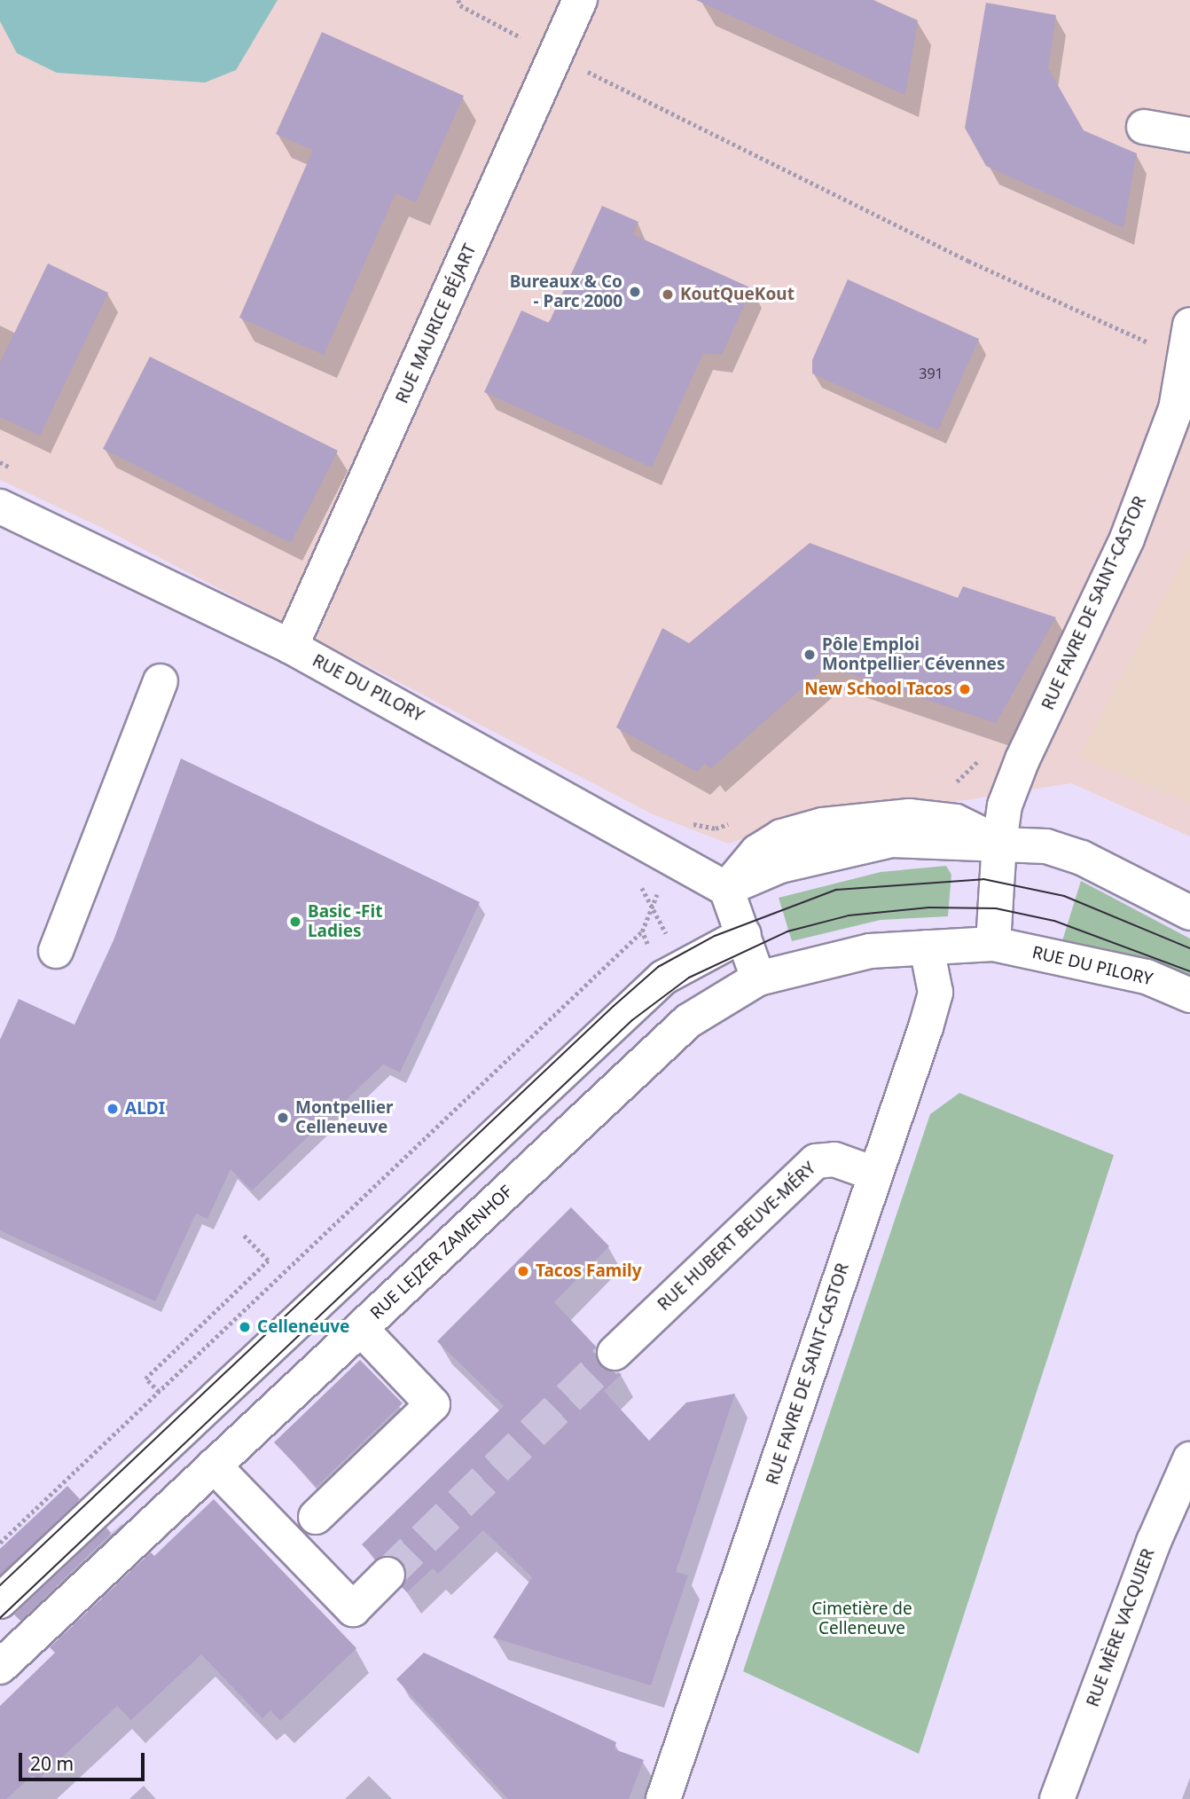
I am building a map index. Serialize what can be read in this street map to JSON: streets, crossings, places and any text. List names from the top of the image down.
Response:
{
  "streets": {
    "street": [
      "RUE MAURICE BÉJART",
      "RUE FAVRE DE SAINT-CASTOR",
      "RUE DU PILORY",
      "RUE HUBERT BEUVE-MÉRY",
      "RUE LEJZER ZAMENHOF",
      "RUE MÈRE VACQUIER"
    ]
  },
  "crossings": [
    ["RUE MAURICE BÉJART", "RUE DU PILORY"],
    ["RUE FAVRE DE SAINT-CASTOR", "RUE DU PILORY"],
    ["RUE FAVRE DE SAINT-CASTOR", "RUE HUBERT BEUVE-MÉRY"],
    ["RUE FAVRE DE SAINT-CASTOR", "RUE LEJZER ZAMENHOF"],
    ["RUE DU PILORY", "RUE LEJZER ZAMENHOF"]
  ],
  "parks": ["Cimetière de Celleneuve"],
  "places": [
    "Bureaux & Co - Parc 2000",
    "KoutQueKout",
    "Pôle Emploi Montpellier Cévennes",
    "New School Tacos",
    "Basic -Fit Ladies",
    "ALDI",
    "Montpellier Celleneuve",
    "Tacos Family",
    "Celleneuve"
  ],
  "house_numbers": ["391"],
  "scale_bar": "20 m"
}
